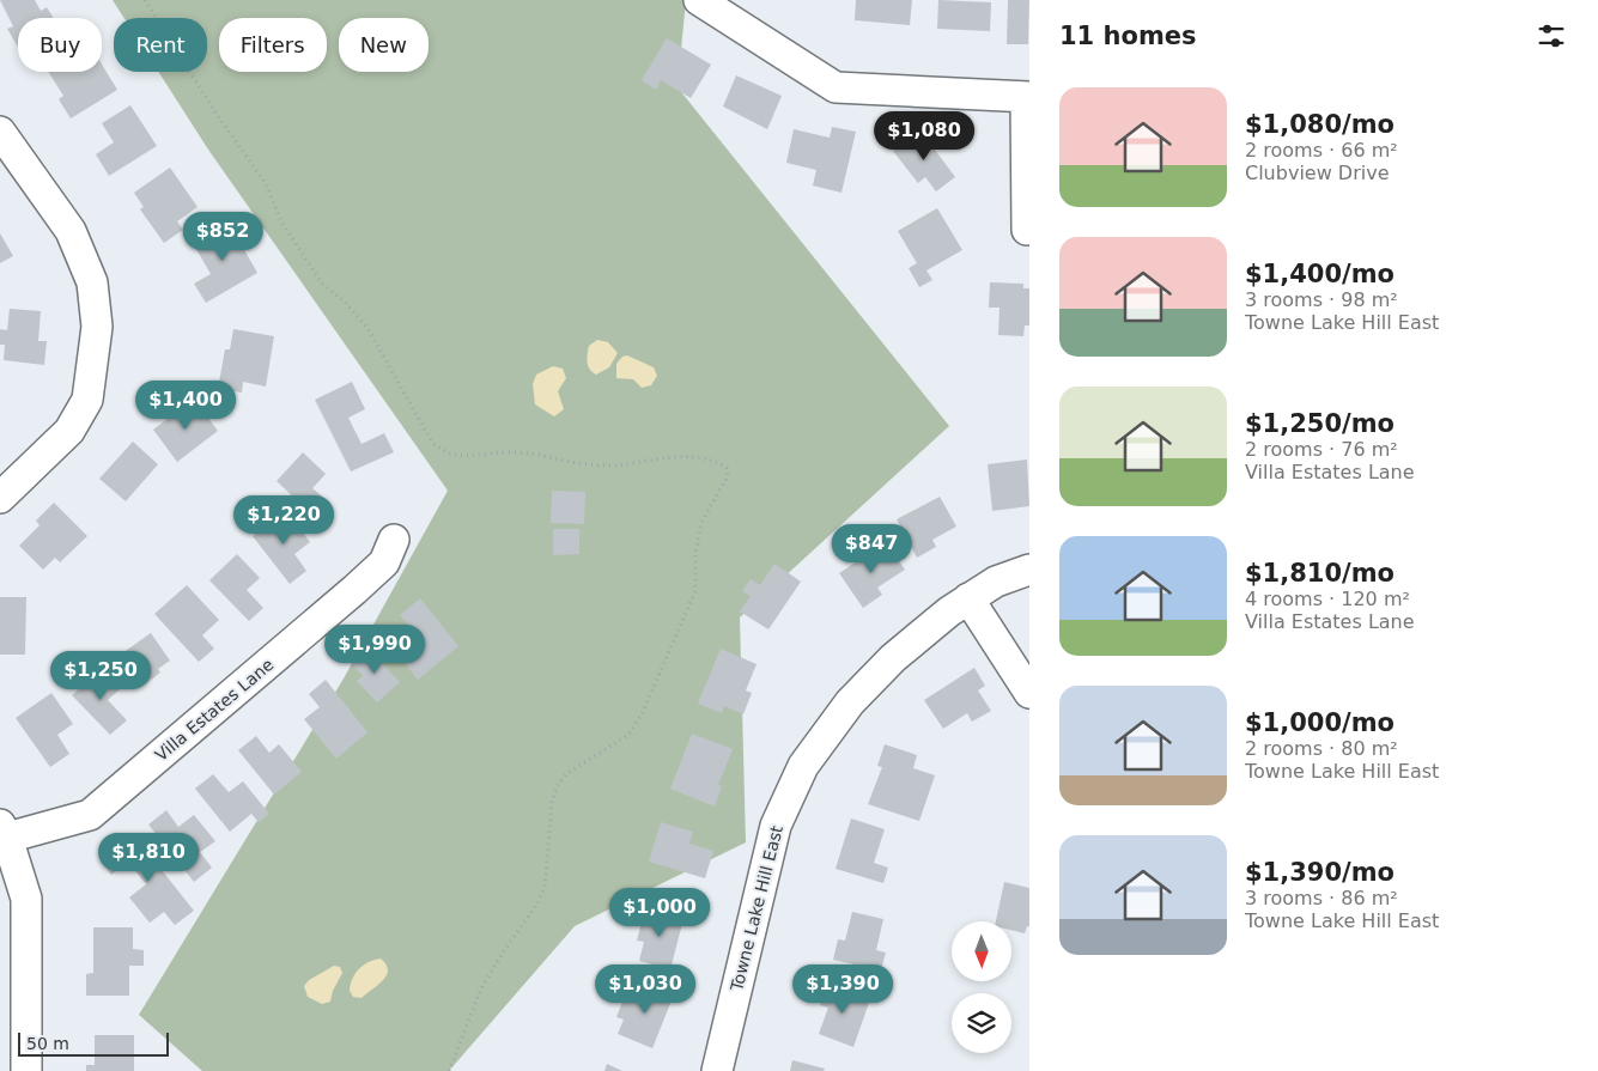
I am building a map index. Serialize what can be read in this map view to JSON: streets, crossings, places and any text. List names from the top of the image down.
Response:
{
  "streets": {
    "street": ["Villa Estates Lane", "Towne Lake Hill East"]
  },
  "scale_bar": "50 m",
  "north": "bottom",
  "page": {
    "heading": "11 homes",
    "chip": [
      "Buy",
      "Rent",
      "Filters",
      "New"
    ],
    "list": [
      {
        "name": "$1,080/mo",
        "note": "2 rooms · 66 m² · Clubview Drive"
      },
      {
        "name": "$1,400/mo",
        "note": "3 rooms · 98 m² · Towne Lake Hill East"
      },
      {
        "name": "$1,250/mo",
        "note": "2 rooms · 76 m² · Villa Estates Lane"
      },
      {
        "name": "$1,810/mo",
        "note": "4 rooms · 120 m² · Villa Estates Lane"
      },
      {
        "name": "$1,000/mo",
        "note": "2 rooms · 80 m² · Towne Lake Hill East"
      },
      {
        "name": "$1,390/mo",
        "note": "3 rooms · 86 m² · Towne Lake Hill East"
      }
    ],
    "price": [
      "$1,080",
      "$852",
      "$1,400",
      "$1,220",
      "$847",
      "$1,990",
      "$1,250",
      "$1,810",
      "$1,000",
      "$1,030",
      "$1,390"
    ],
    "scale": "50 m"
  }
}
